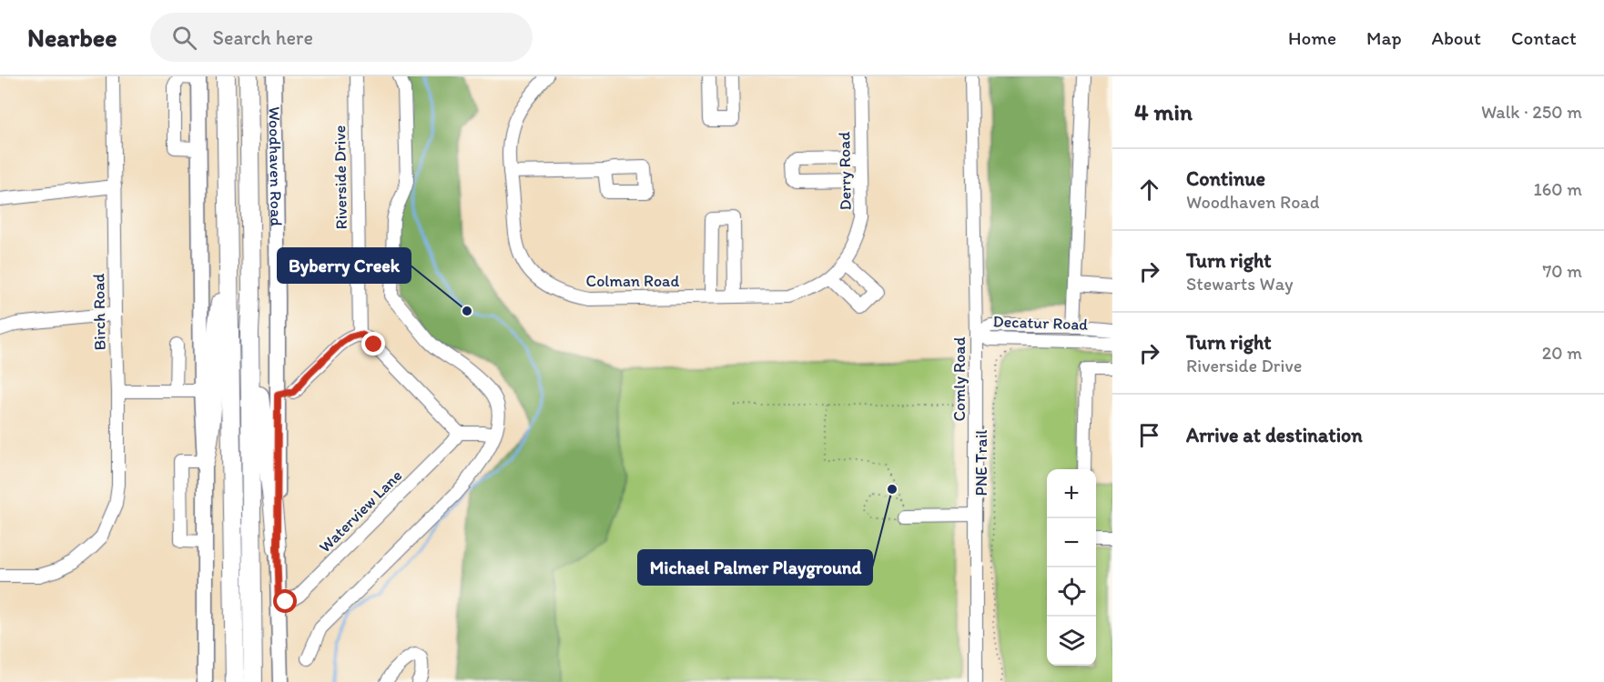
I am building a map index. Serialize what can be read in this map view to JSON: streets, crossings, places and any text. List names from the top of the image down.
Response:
{
  "streets": {
    "highway": ["Woodhaven Road"],
    "street": [
      "Derry Road",
      "Riverside Drive",
      "Colman Road",
      "Birch Road",
      "Decatur Road",
      "Comly Road",
      "Waterview Lane"
    ],
    "path": ["PNE Trail"]
  },
  "crossings": [
    ["Woodhaven Road", "Waterview Lane"],
    ["Derry Road", "Colman Road"],
    ["Decatur Road", "Comly Road"]
  ],
  "places": ["Byberry Creek", "Michael Palmer Playground"],
  "page": {
    "header": "Nearbee",
    "search": "Search here",
    "nav": [
      "Home",
      "Map",
      "About",
      "Contact"
    ],
    "heading": ["4 min", "Walk · 250 m"],
    "list": [
      ["Continue", "Woodhaven Road", "160 m"],
      ["Turn right", "Stewarts Way", "70 m"],
      ["Turn right", "Riverside Drive", "20 m"],
      "Arrive at destination"
    ],
    "map_buttons": ["+", "−"]
  }
}
